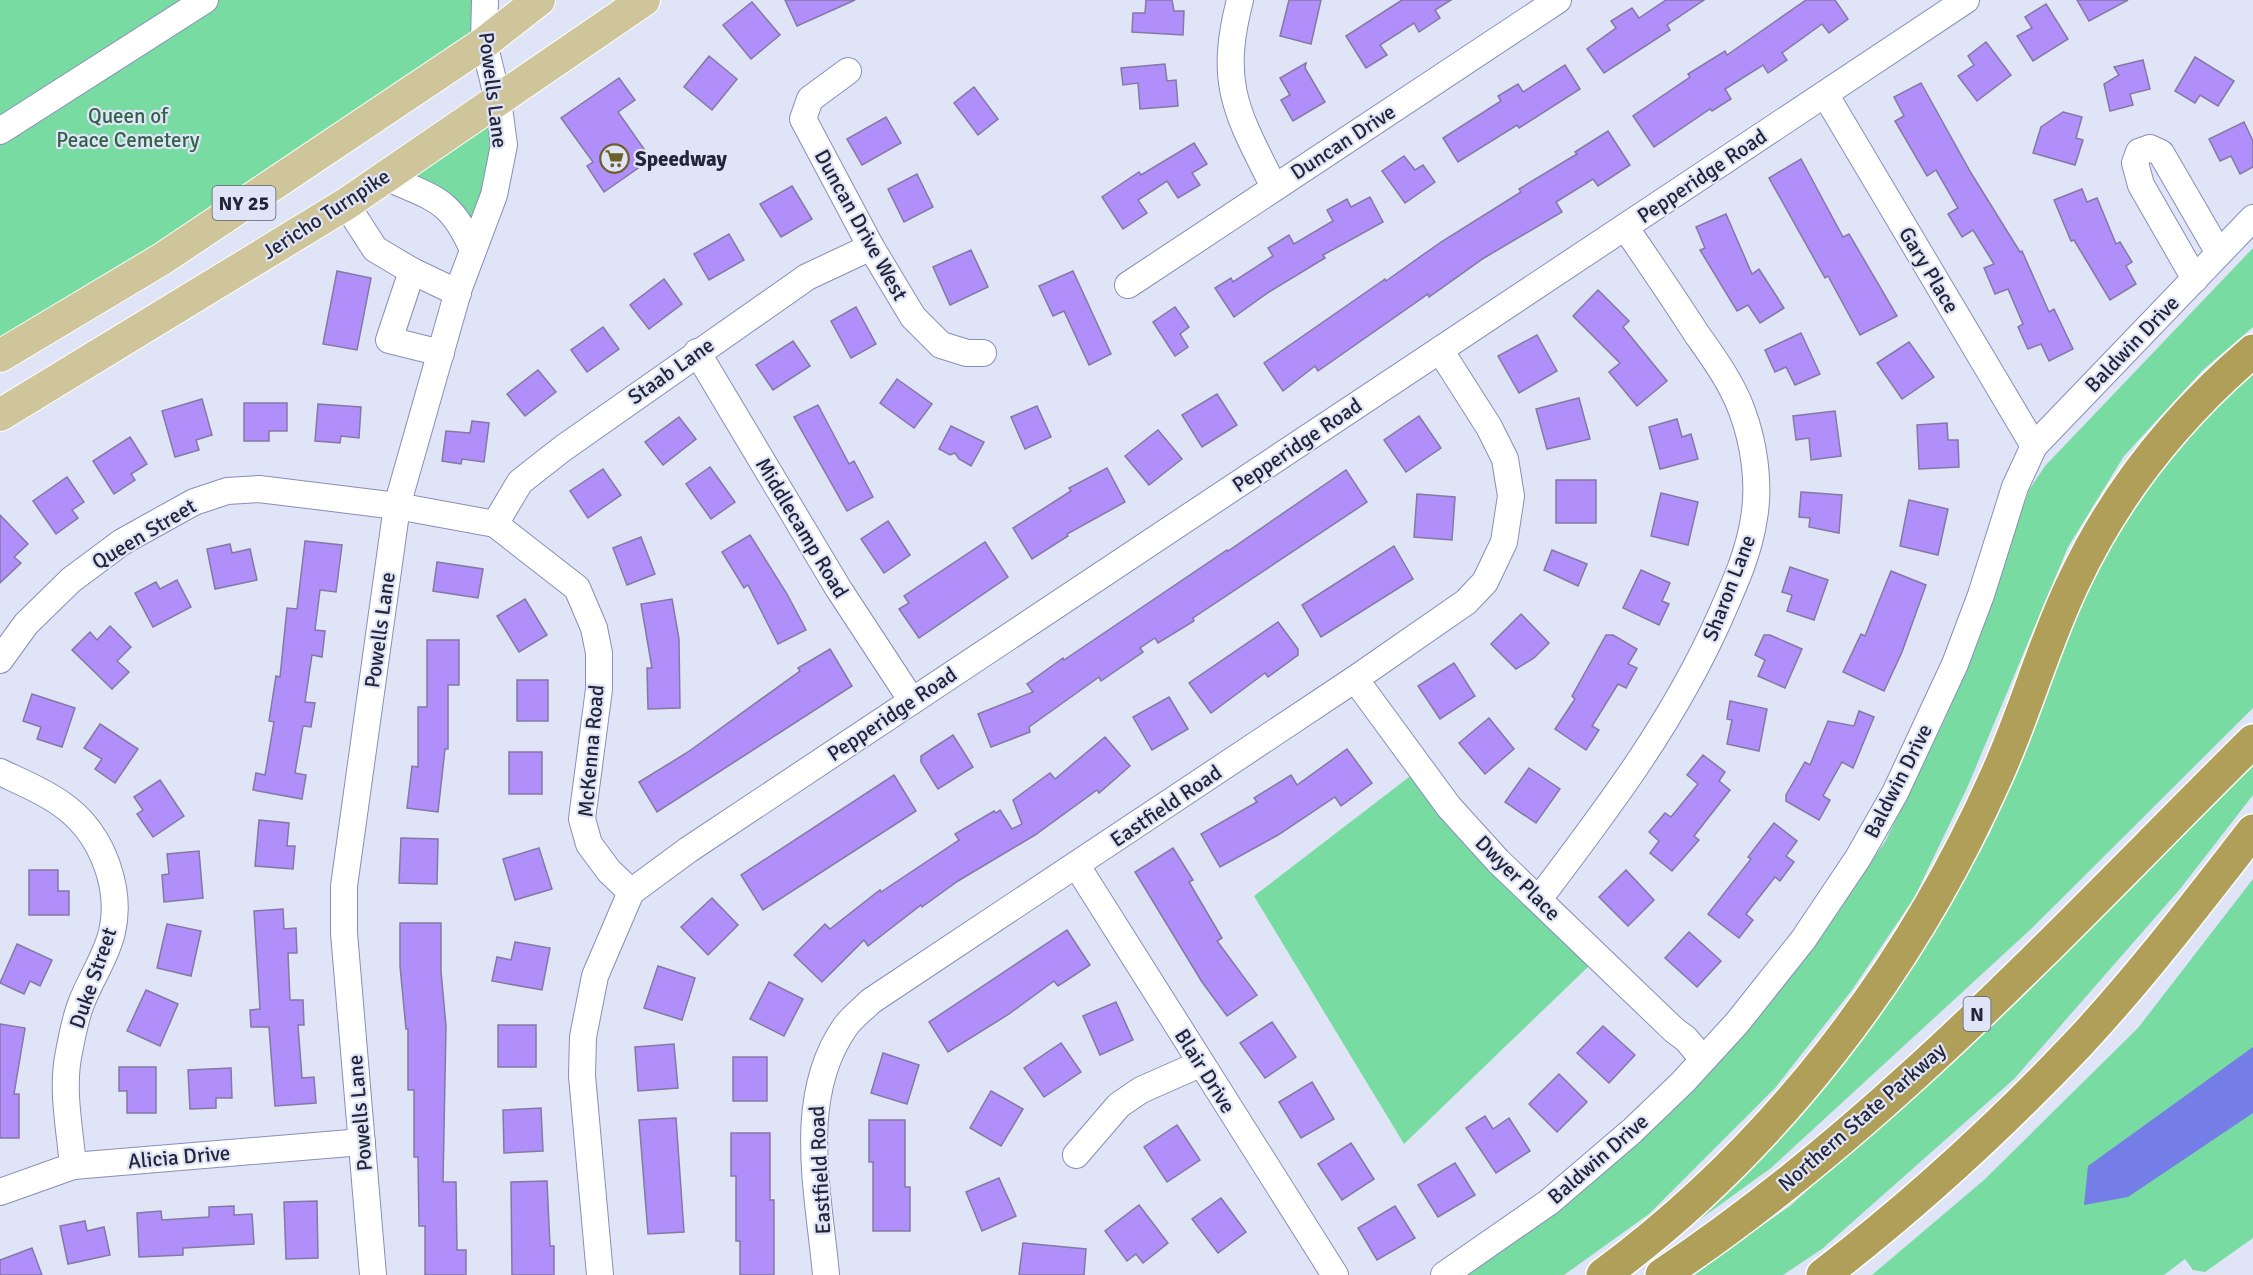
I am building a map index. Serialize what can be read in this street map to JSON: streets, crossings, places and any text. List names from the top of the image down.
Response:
{
  "streets": {
    "highway": ["N", "Northern State Parkway"],
    "main road": ["NY 25", "Jericho Turnpike"],
    "street": [
      "Powells Lane",
      "Duncan Drive",
      "Pepperidge Road",
      "Duncan Drive West",
      "Gary Place",
      "Baldwin Drive",
      "Staab Lane",
      "Middlecamp Road",
      "Queen Street",
      "Sharon Lane",
      "McKenna Road",
      "Eastfield Road",
      "Dwyer Place",
      "Duke Street",
      "Blair Drive",
      "Alicia Drive"
    ]
  },
  "crossings": [
    ["Powells Lane", "NY 25"],
    ["Powells Lane", "Jericho Turnpike"],
    ["Powells Lane", "Queen Street"],
    ["Powells Lane", "McKenna Road"],
    ["Powells Lane", "Alicia Drive"],
    ["Pepperidge Road", "Gary Place"],
    ["Pepperidge Road", "Middlecamp Road"],
    ["Pepperidge Road", "Sharon Lane"],
    ["Pepperidge Road", "McKenna Road"],
    ["Pepperidge Road", "Eastfield Road"],
    ["Duncan Drive West", "Staab Lane"],
    ["Gary Place", "Baldwin Drive"],
    ["Baldwin Drive", "Dwyer Place"],
    ["Staab Lane", "Middlecamp Road"],
    ["Staab Lane", "McKenna Road"],
    ["Queen Street", "McKenna Road"],
    ["Sharon Lane", "Dwyer Place"],
    ["Eastfield Road", "Dwyer Place"],
    ["Eastfield Road", "Blair Drive"],
    ["Duke Street", "Alicia Drive"]
  ],
  "parks": ["Queen of Peace Cemetery"],
  "places": {
    "supermarket": ["Speedway"]
  }
}
